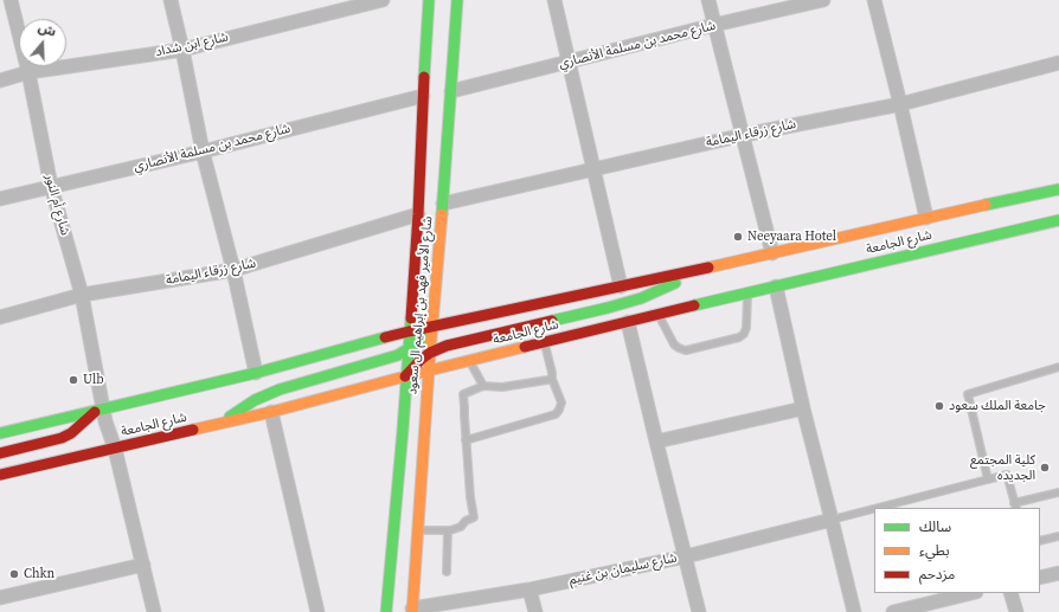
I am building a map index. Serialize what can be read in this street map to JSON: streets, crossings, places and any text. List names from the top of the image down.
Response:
{
  "streets": {
    "main road": ["شارع الجامعة", "شارع الأمير فهد بن إبراهيم ال سعود"],
    "street": [
      "شارع ابن شداد",
      "شارع محمد بن مسلمة الأنصاري",
      "شارع زرقاء اليمامة",
      "شارع أم النور",
      "شارع سليمان بن غنيم"
    ]
  },
  "crossings": [
    ["شارع ابن شداد", "شارع أم النور"],
    ["شارع محمد بن مسلمة الأنصاري", "شارع أم النور"],
    ["شارع محمد بن مسلمة الأنصاري", "شارع الأمير فهد بن إبراهيم ال سعود"],
    ["شارع زرقاء اليمامة", "شارع أم النور"],
    ["شارع زرقاء اليمامة", "شارع الأمير فهد بن إبراهيم ال سعود"],
    ["شارع أم النور", "شارع الجامعة"],
    ["شارع الجامعة", "شارع الأمير فهد بن إبراهيم ال سعود"],
    ["شارع الأمير فهد بن إبراهيم ال سعود", "شارع سليمان بن غنيم"]
  ],
  "places": [
    "Neeyaara Hotel",
    "Ulb",
    "جامعة الملك سعود",
    "كلية المجتمع الجديده",
    "Chkn"
  ],
  "legend": ["سالك", "بطيء", "مزدحم"],
  "north": "top"
}
